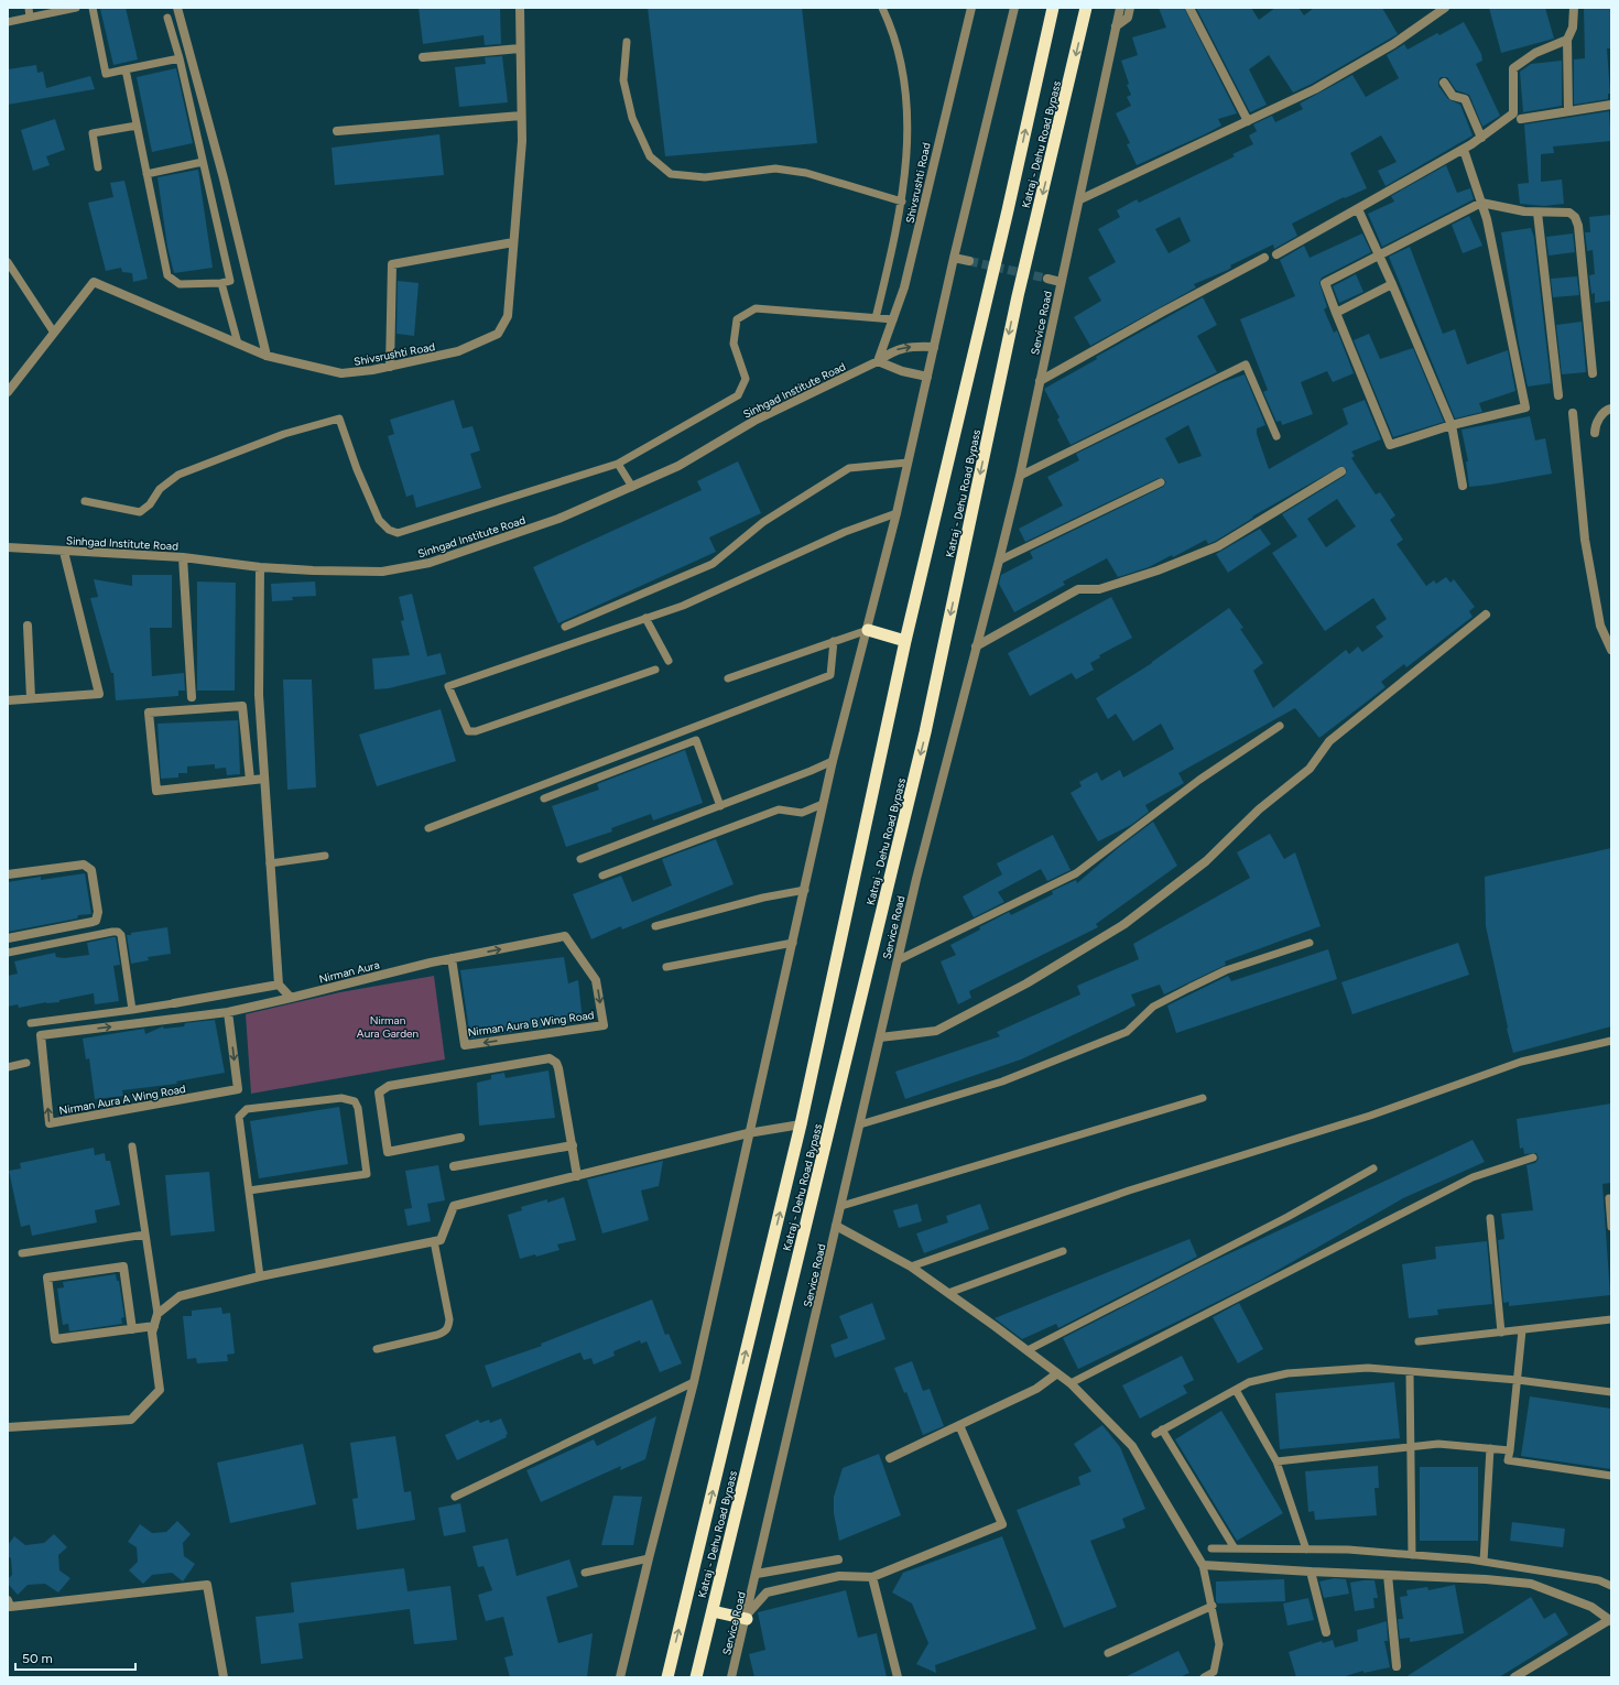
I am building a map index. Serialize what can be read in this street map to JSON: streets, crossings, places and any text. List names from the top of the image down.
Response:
{
  "streets": {
    "highway": ["Katraj - Dehu Road Bypass"],
    "street": [
      "Shivsrushti Road",
      "Service Road",
      "Sinhgad Institute Road",
      "Nirman Aura",
      "Nirman Aura B Wing Road",
      "Nirman Aura A Wing Road"
    ]
  },
  "crossings": [
    ["Shivsrushti Road", "Sinhgad Institute Road"],
    ["Nirman Aura", "Nirman Aura B Wing Road"],
    ["Nirman Aura", "Nirman Aura A Wing Road"]
  ],
  "parks": ["Nirman Aura Garden"],
  "scale_bar": "50 m"
}
